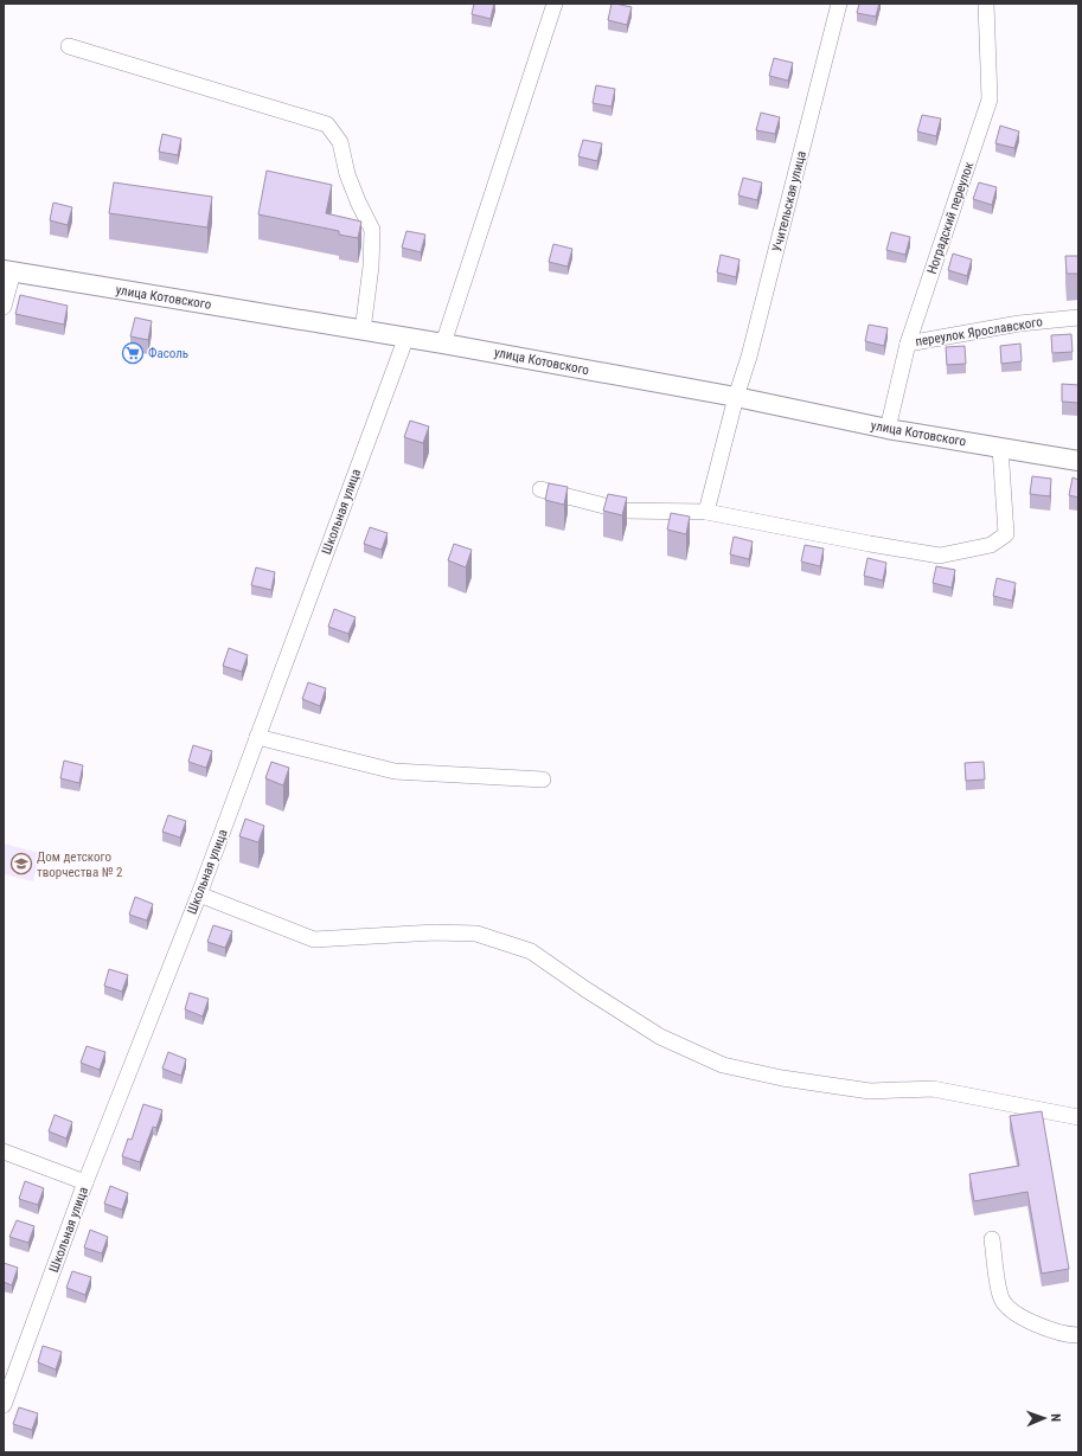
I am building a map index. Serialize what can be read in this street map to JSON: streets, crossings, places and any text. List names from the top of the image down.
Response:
{
  "streets": {
    "main road": ["улица Котовского"],
    "street": [
      "Учительская улица",
      "Ноградский переулок",
      "переулок Ярославского",
      "Школьная улица"
    ]
  },
  "crossings": [
    ["Учительская улица", "улица Котовского"],
    ["Ноградский переулок", "улица Котовского"],
    ["Ноградский переулок", "переулок Ярославского"],
    ["улица Котовского", "Школьная улица"]
  ],
  "places": {
    "supermarket": ["Фасоль"],
    "school or university": ["Дом детского творчества № 2"]
  },
  "north": "right"
}
